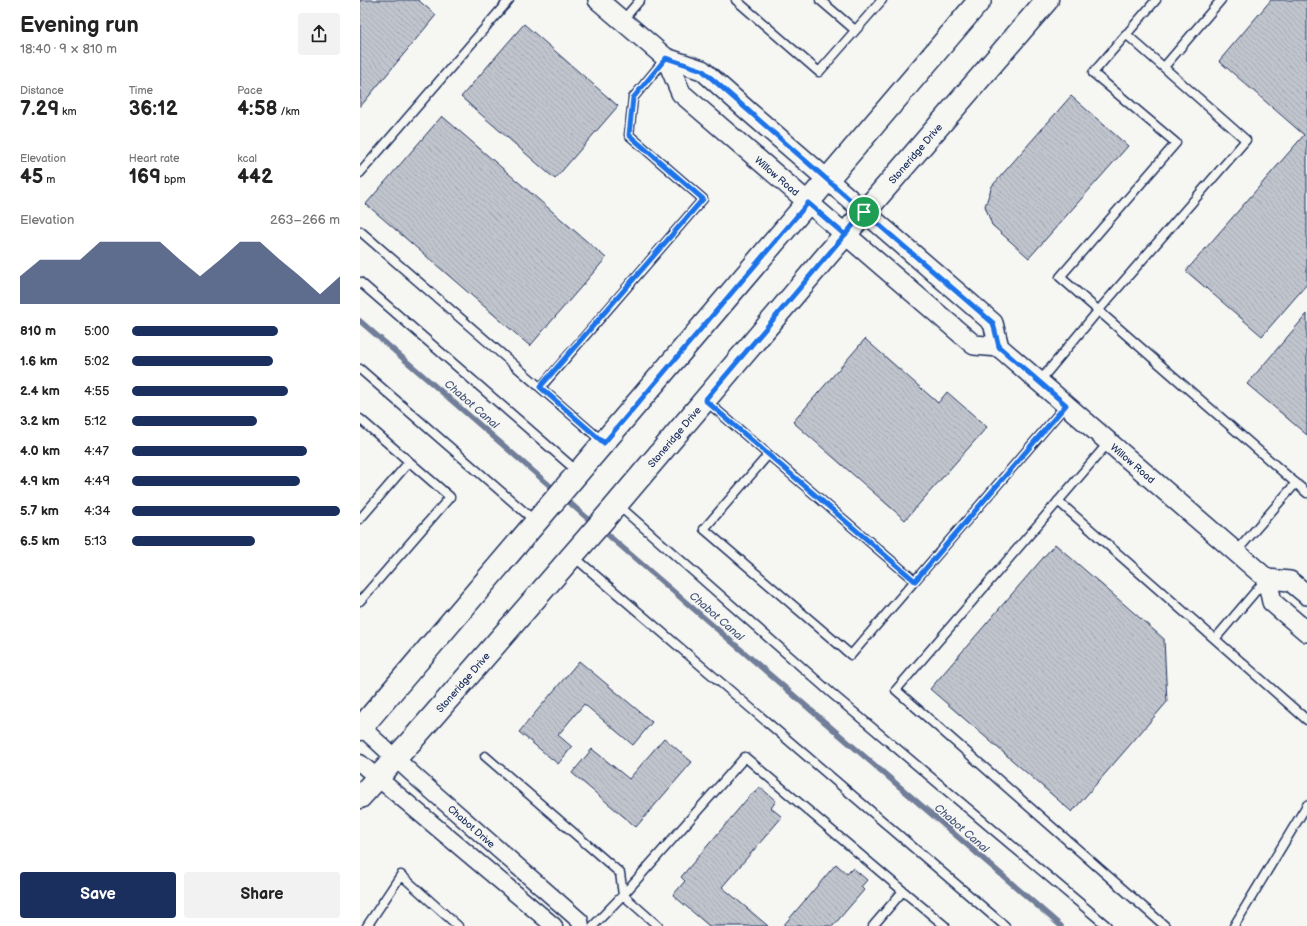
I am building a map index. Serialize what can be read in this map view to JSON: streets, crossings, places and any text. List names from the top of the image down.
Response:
{
  "streets": {
    "main road": ["Stoneridge Drive"],
    "street": ["Willow Road", "Chabot Drive"]
  },
  "crossings": [
    ["Stoneridge Drive", "Willow Road"],
    ["Stoneridge Drive", "Chabot Drive"]
  ],
  "water": ["Chabot Canal"],
  "page": {
    "heading": ["Evening run", "18:40 · 9 × 810 m"],
    "stats": [
      ["Distance", "7.29 km"],
      ["Time", "36:12"],
      ["Pace", "4:58 /km"],
      ["Elevation", "45 m"],
      ["Heart rate", "169 bpm"],
      ["kcal", "442"]
    ],
    "chart": ["Elevation", "263–266 m"],
    "list": [
      {
        "name": "810 m",
        "note": "5:00"
      },
      {
        "name": "1.6 km",
        "note": "5:02"
      },
      {
        "name": "2.4 km",
        "note": "4:55"
      },
      {
        "name": "3.2 km",
        "note": "5:12"
      },
      {
        "name": "4.0 km",
        "note": "4:47"
      },
      {
        "name": "4.9 km",
        "note": "4:49"
      },
      {
        "name": "5.7 km",
        "note": "4:34"
      },
      {
        "name": "6.5 km",
        "note": "5:13"
      }
    ],
    "buttons": ["Save", "Share"]
  }
}
